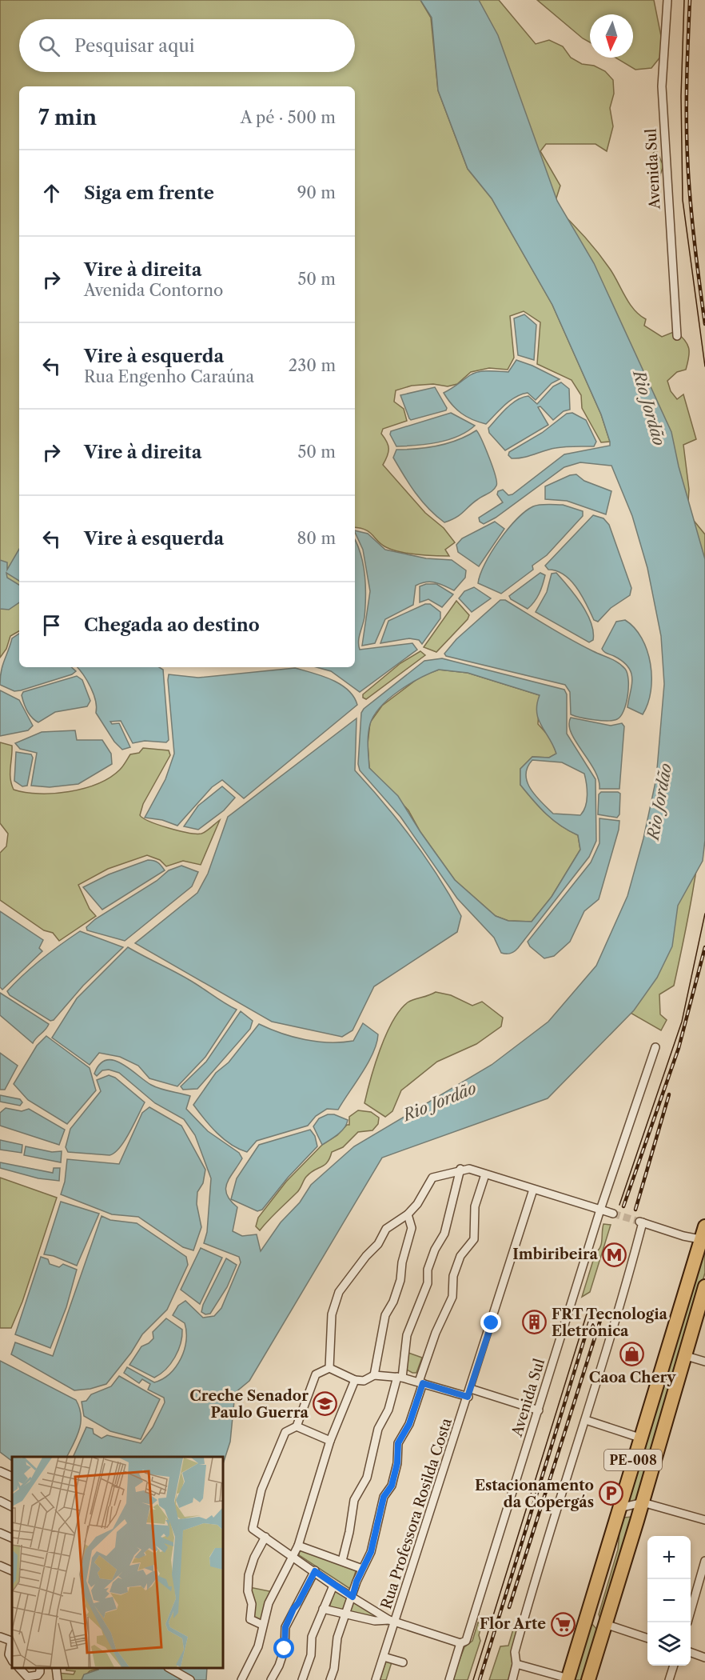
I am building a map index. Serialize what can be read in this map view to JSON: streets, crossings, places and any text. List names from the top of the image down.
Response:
{
  "streets": {
    "highway": ["PE-008"],
    "street": ["Avenida Sul", "Rua Professora Rosilda Costa"]
  },
  "water": ["Rio Jordão"],
  "places": {
    "metro station": ["Imbiribeira"],
    "building": ["FRT Tecnologia Eletrônica"],
    "shop": ["Caoa Chery"],
    "school or university": ["Creche Senador Paulo Guerra"],
    "parking": ["Estacionamento da Copergás"],
    "supermarket": ["Flor Arte"]
  },
  "north": "bottom",
  "page": {
    "search": "Pesquisar aqui",
    "heading": ["7 min", "A pé · 500 m"],
    "list": [
      ["Siga em frente", "90 m"],
      ["Vire à direita", "Avenida Contorno", "50 m"],
      ["Vire à esquerda", "Rua Engenho Caraúna", "230 m"],
      ["Vire à direita", "50 m"],
      ["Vire à esquerda", "80 m"],
      "Chegada ao destino"
    ],
    "map_buttons": ["+", "−"]
  }
}
